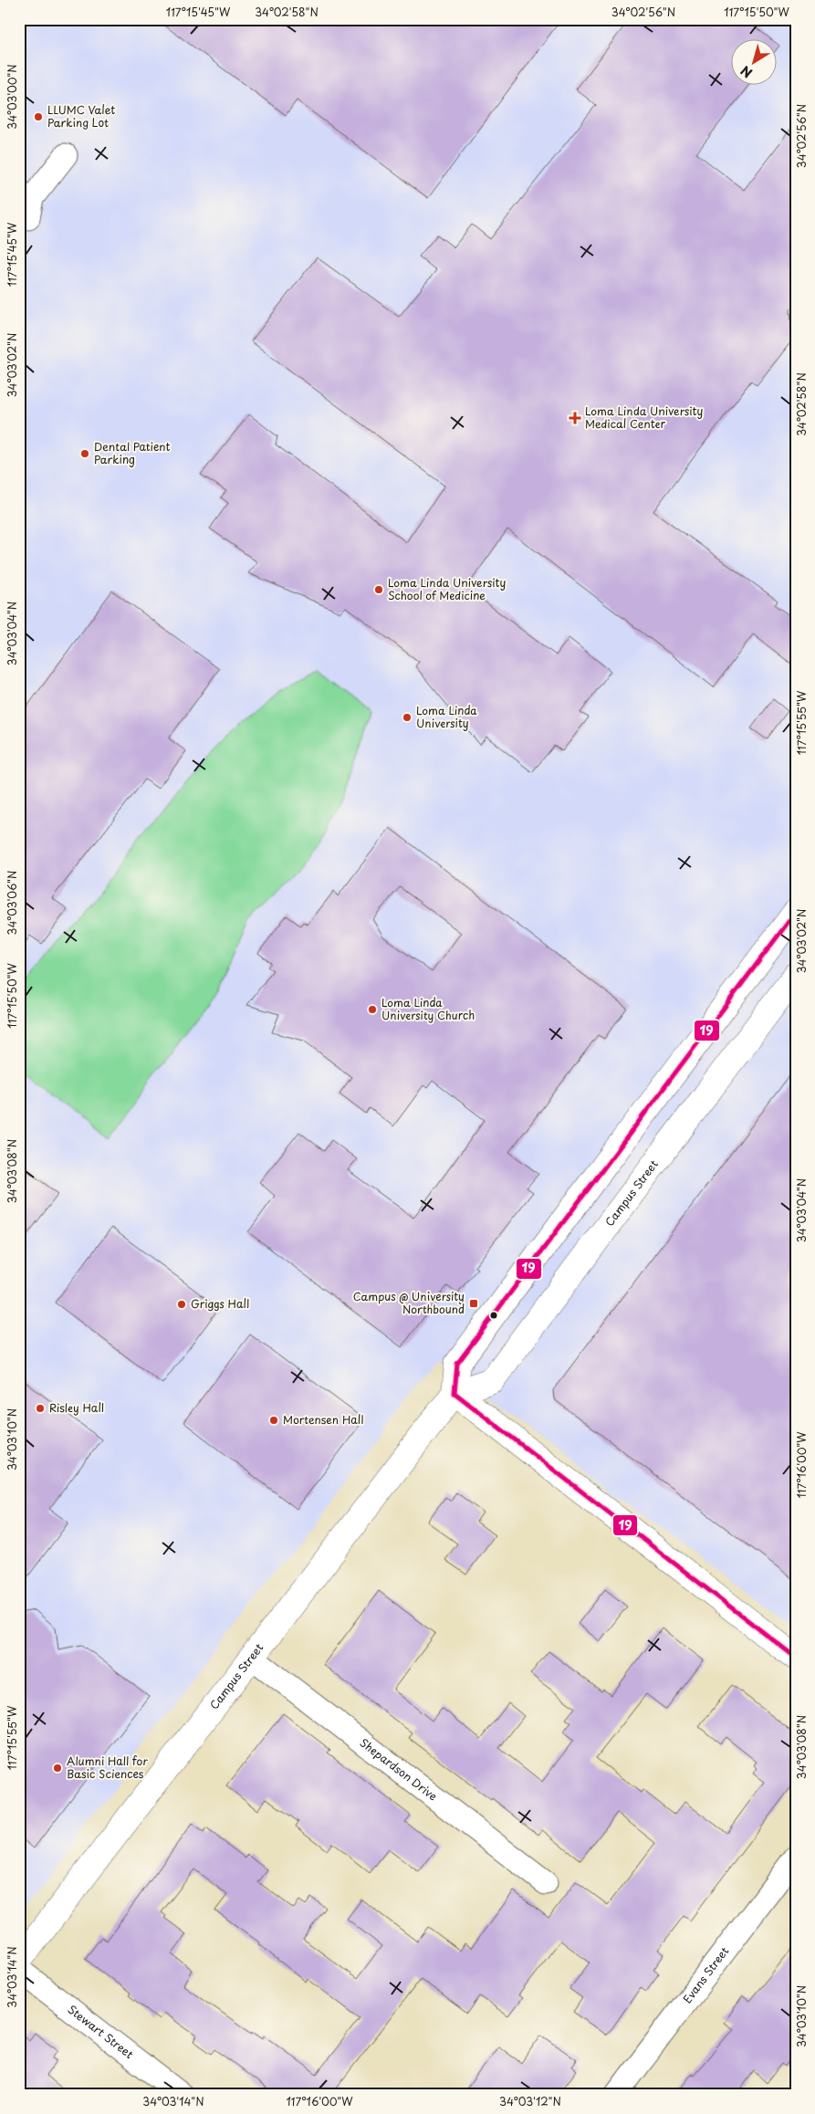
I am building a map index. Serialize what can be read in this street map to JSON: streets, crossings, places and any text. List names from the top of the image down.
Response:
{
  "streets": {
    "street": [
      "Campus Street",
      "Shepardson Drive",
      "Evans Street",
      "Stewart Street"
    ]
  },
  "crossings": [
    ["Campus Street", "Shepardson Drive"]
  ],
  "places": {
    "other": [
      "LLUMC Valet Parking Lot",
      "Dental Patient Parking",
      "Loma Linda University School of Medicine",
      "Loma Linda University",
      "Loma Linda University Church",
      "Griggs Hall",
      "Risley Hall",
      "Mortensen Hall",
      "Alumni Hall for Basic Sciences"
    ],
    "health": ["Loma Linda University Medical Center"],
    "transit": ["Campus @ University Northbound"]
  },
  "lines": ["transit line 19"],
  "north": "bottom left",
  "coordinates": [
    "117°15'45\"W",
    "34°02'58\"N",
    "34°02'56\"N",
    "117°15'50\"W",
    "34°03'00\"N",
    "34°03'02\"N",
    "34°03'04\"N",
    "117°15'55\"W",
    "34°03'06\"N",
    "34°03'08\"N",
    "34°03'10\"N",
    "117°16'00\"W",
    "34°03'14\"N",
    "34°03'12\"N"
  ]
}
